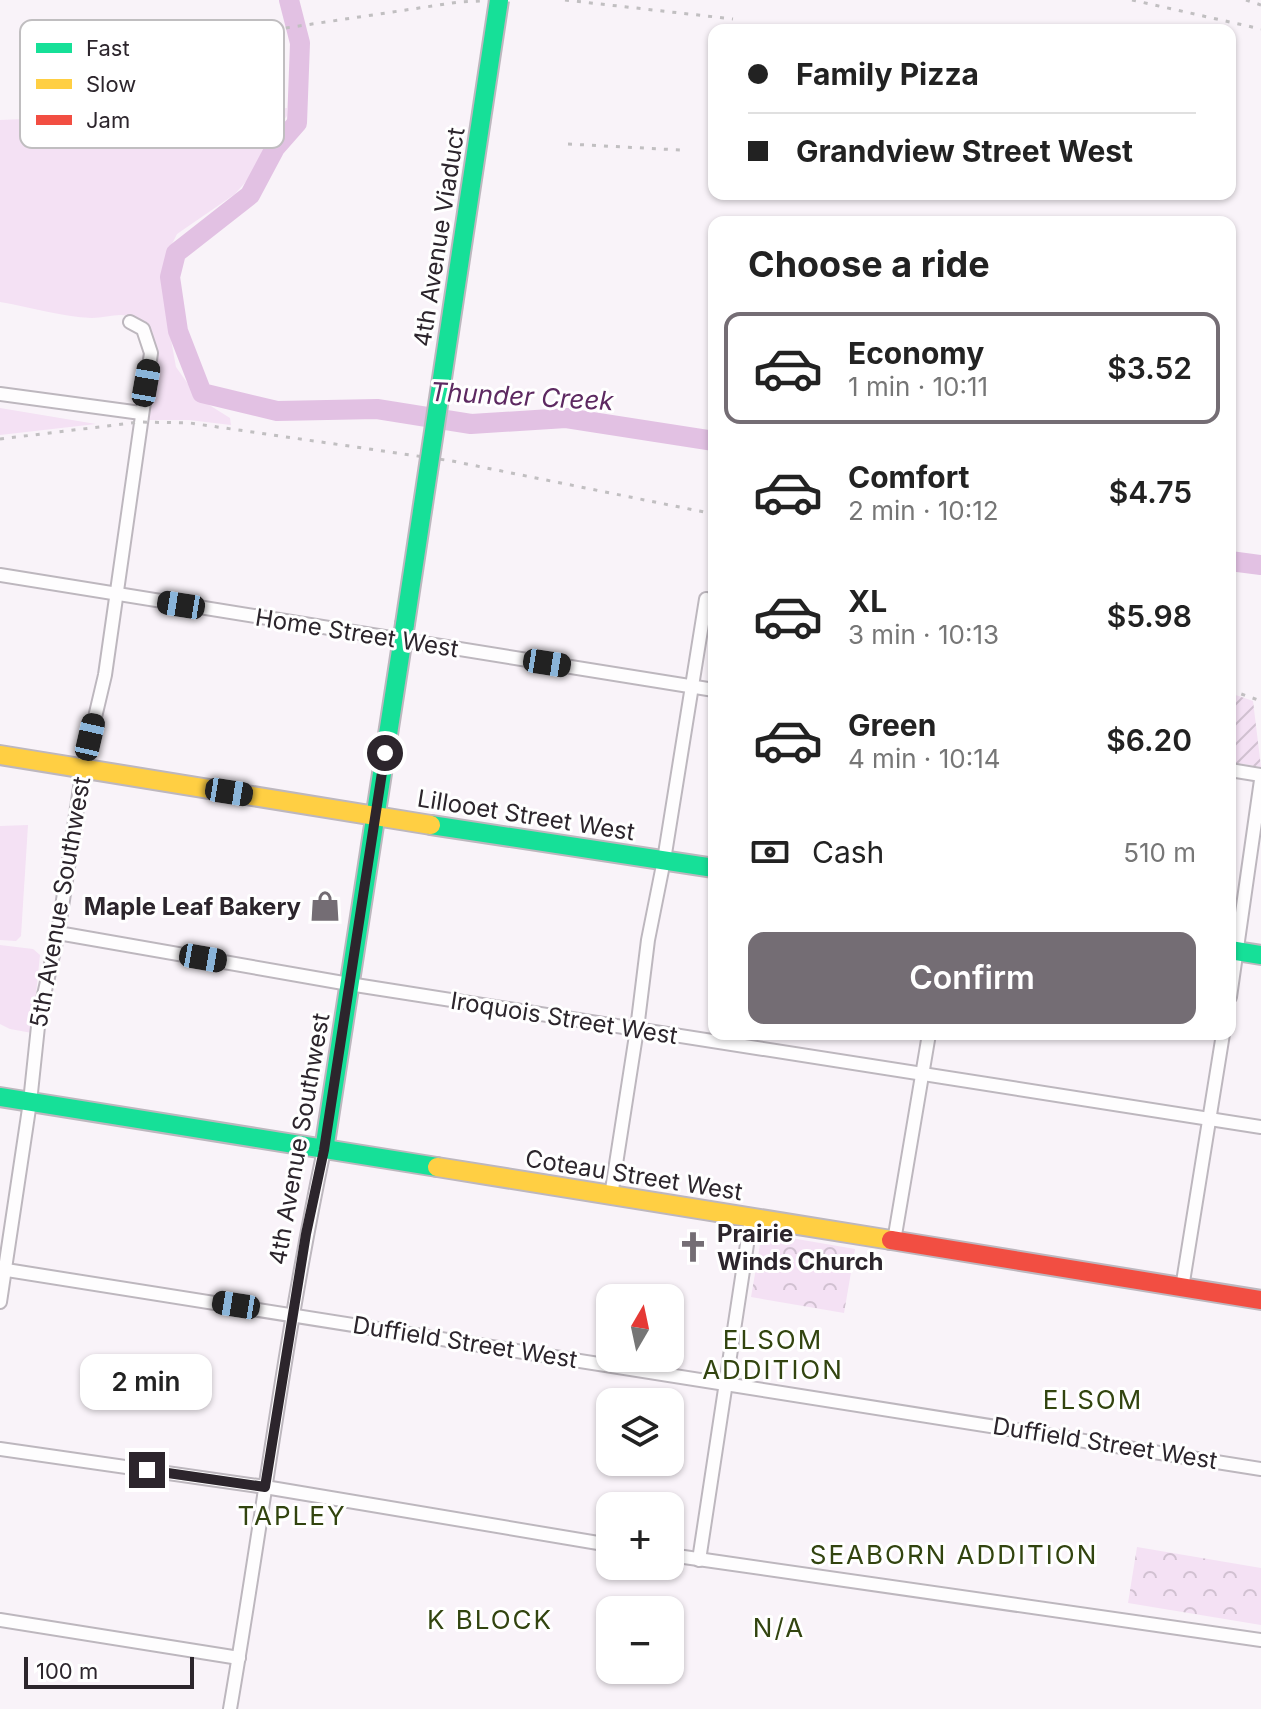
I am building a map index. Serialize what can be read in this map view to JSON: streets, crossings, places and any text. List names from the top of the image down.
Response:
{
  "streets": {
    "street": [
      "4th Avenue Viaduct",
      "Home Street West",
      "Lillooet Street West",
      "5th Avenue Southwest",
      "Iroquois Street West",
      "4th Avenue Southwest",
      "Coteau Street West",
      "Duffield Street West"
    ]
  },
  "crossings": [
    ["4th Avenue Viaduct", "Home Street West"],
    ["4th Avenue Viaduct", "4th Avenue Southwest"],
    ["Home Street West", "5th Avenue Southwest"],
    ["Home Street West", "4th Avenue Southwest"],
    ["Lillooet Street West", "5th Avenue Southwest"],
    ["Lillooet Street West", "4th Avenue Southwest"],
    ["5th Avenue Southwest", "Iroquois Street West"],
    ["5th Avenue Southwest", "Coteau Street West"],
    ["5th Avenue Southwest", "Duffield Street West"],
    ["Iroquois Street West", "4th Avenue Southwest"],
    ["4th Avenue Southwest", "Coteau Street West"],
    ["4th Avenue Southwest", "Duffield Street West"]
  ],
  "districts": [
    "ELSOM ADDITION",
    "ELSOM",
    "TAPLEY",
    "SEABORN ADDITION",
    "K BLOCK",
    "N/A"
  ],
  "water": ["Thunder Creek"],
  "places": {
    "shop": ["Maple Leaf Bakery"],
    "church": ["Prairie Winds Church"]
  },
  "legend": ["Fast", "Slow", "Jam"],
  "scale_bar": "100 m",
  "north": "top",
  "page": {
    "banner": ["Family Pizza", "Grandview Street West"],
    "heading": "Choose a ride",
    "list": [
      {
        "name": "Economy",
        "note": "1 min · 10:11",
        "value": "$3.52"
      },
      {
        "name": "Comfort",
        "note": "2 min · 10:12",
        "value": "$4.75"
      },
      {
        "name": "XL",
        "note": "3 min · 10:13",
        "value": "$5.98"
      },
      {
        "name": "Green",
        "note": "4 min · 10:14",
        "value": "$6.20"
      }
    ],
    "pay": ["Cash", "510 m"],
    "buttons": "Confirm",
    "map_buttons": ["+", "−"],
    "bubble": "2 min",
    "scale": "100 m"
  }
}
